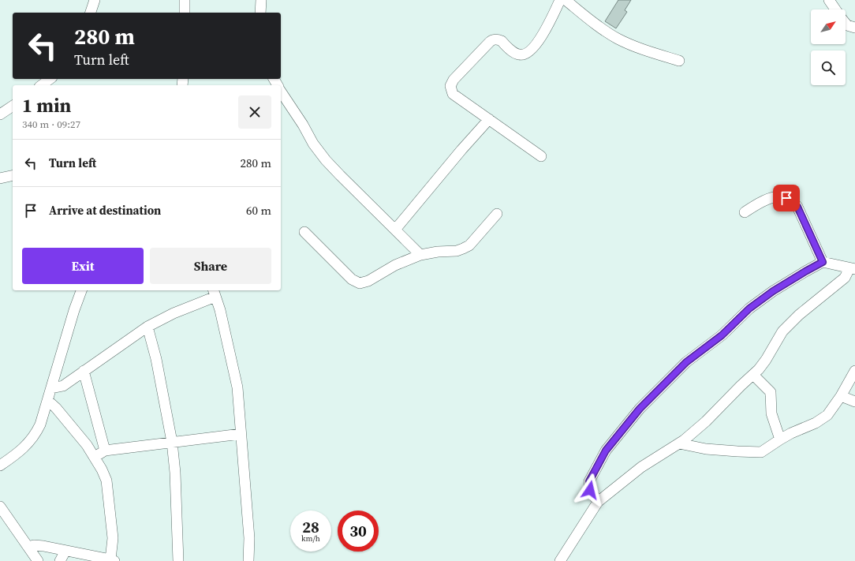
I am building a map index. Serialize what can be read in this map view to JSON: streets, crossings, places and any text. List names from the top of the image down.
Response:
{
  "north": "top right",
  "page": {
    "turn": ["280 m", "Turn left"],
    "heading": ["1 min", "340 m · 09:27"],
    "list": [
      {
        "name": "Turn left",
        "value": "280 m"
      },
      {
        "name": "Arrive at destination",
        "value": "60 m"
      }
    ],
    "buttons": ["Exit", "Share"],
    "speed": "28 km/h",
    "limit": "30"
  }
}
